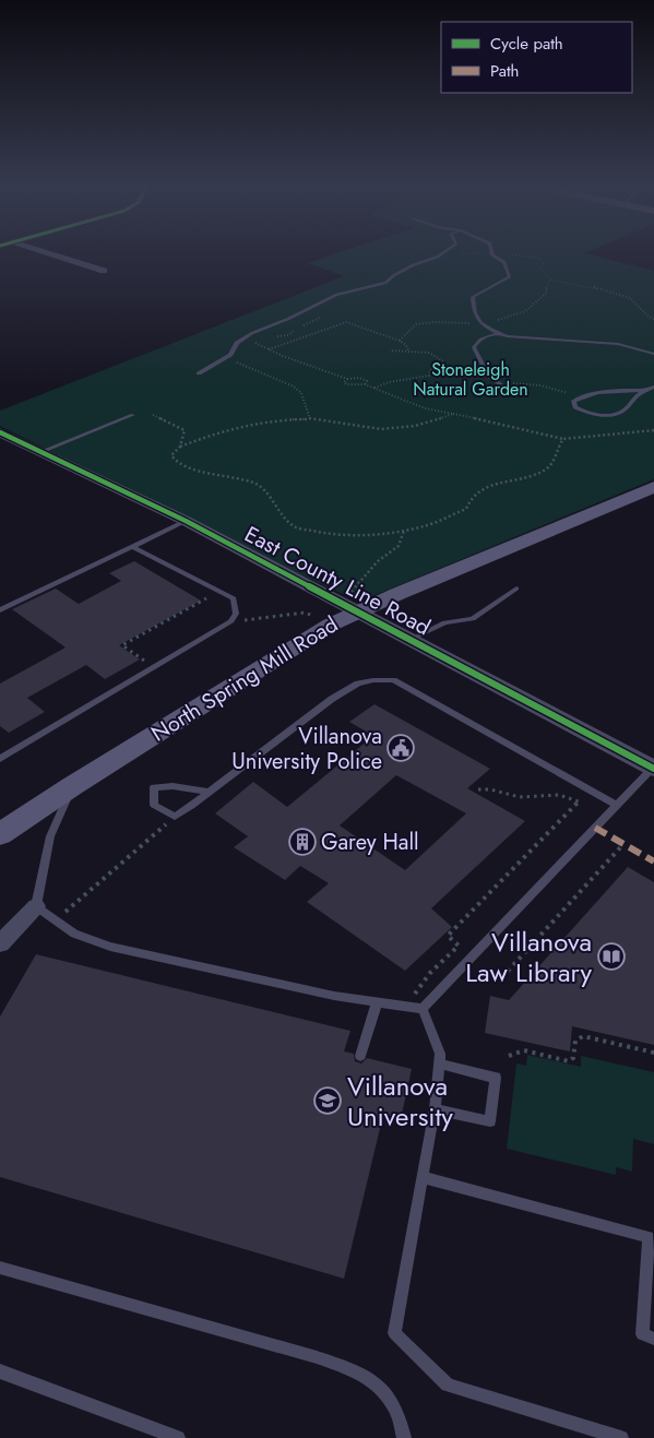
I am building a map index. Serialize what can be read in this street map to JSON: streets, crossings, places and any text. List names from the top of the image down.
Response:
{
  "streets": {
    "main road": ["North Spring Mill Road"],
    "street": ["East County Line Road"]
  },
  "crossings": [
    ["East County Line Road", "North Spring Mill Road"]
  ],
  "parks": ["Stoneleigh Natural Garden"],
  "places": {
    "public building": ["Villanova University Police"],
    "building": ["Garey Hall"],
    "library": ["Villanova Law Library"],
    "school or university": ["Villanova University"]
  },
  "legend": ["Cycle path", "Path"]
}
